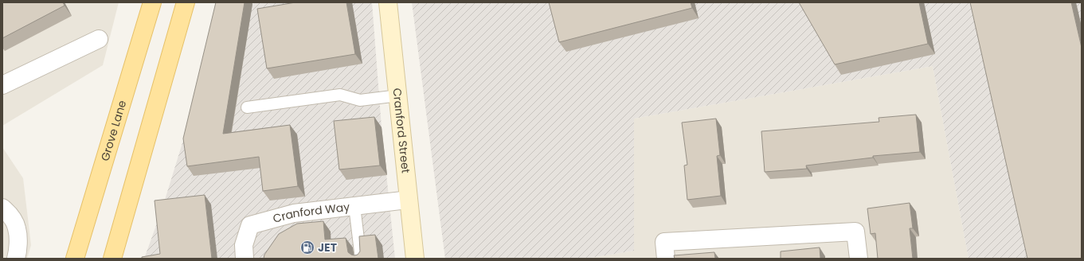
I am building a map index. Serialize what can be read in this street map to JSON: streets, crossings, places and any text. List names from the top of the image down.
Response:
{
  "streets": {
    "main road": ["Grove Lane", "Cranford Street"],
    "street": ["Cranford Way"]
  },
  "crossings": [
    ["Cranford Street", "Cranford Way"]
  ],
  "places": {
    "fuel station": ["JET"]
  }
}
